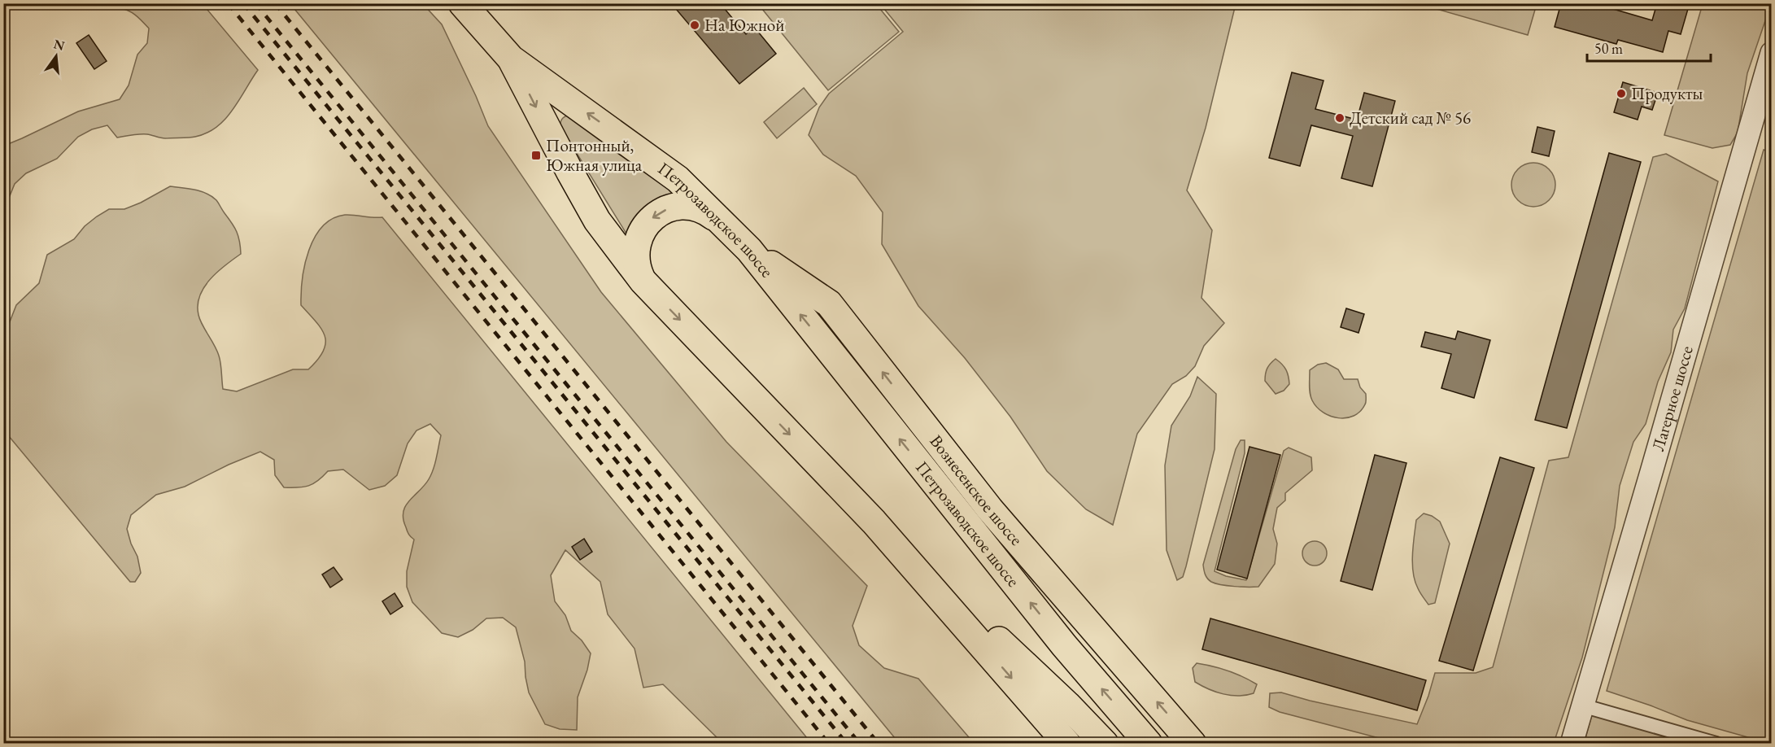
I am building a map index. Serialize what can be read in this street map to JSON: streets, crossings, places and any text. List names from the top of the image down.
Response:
{
  "streets": {
    "main road": ["Петрозаводское шоссе", "Вознесенское шоссе"],
    "street": ["Лагерное шоссе"]
  },
  "crossings": [
    ["Петрозаводское шоссе", "Вознесенское шоссе"]
  ],
  "places": {
    "other": ["На Южной", "Продукты", "Детский сад № 56"],
    "transit": ["Понтонный, Южная улица"]
  },
  "scale_bar": "50 m",
  "north": "top"
}
